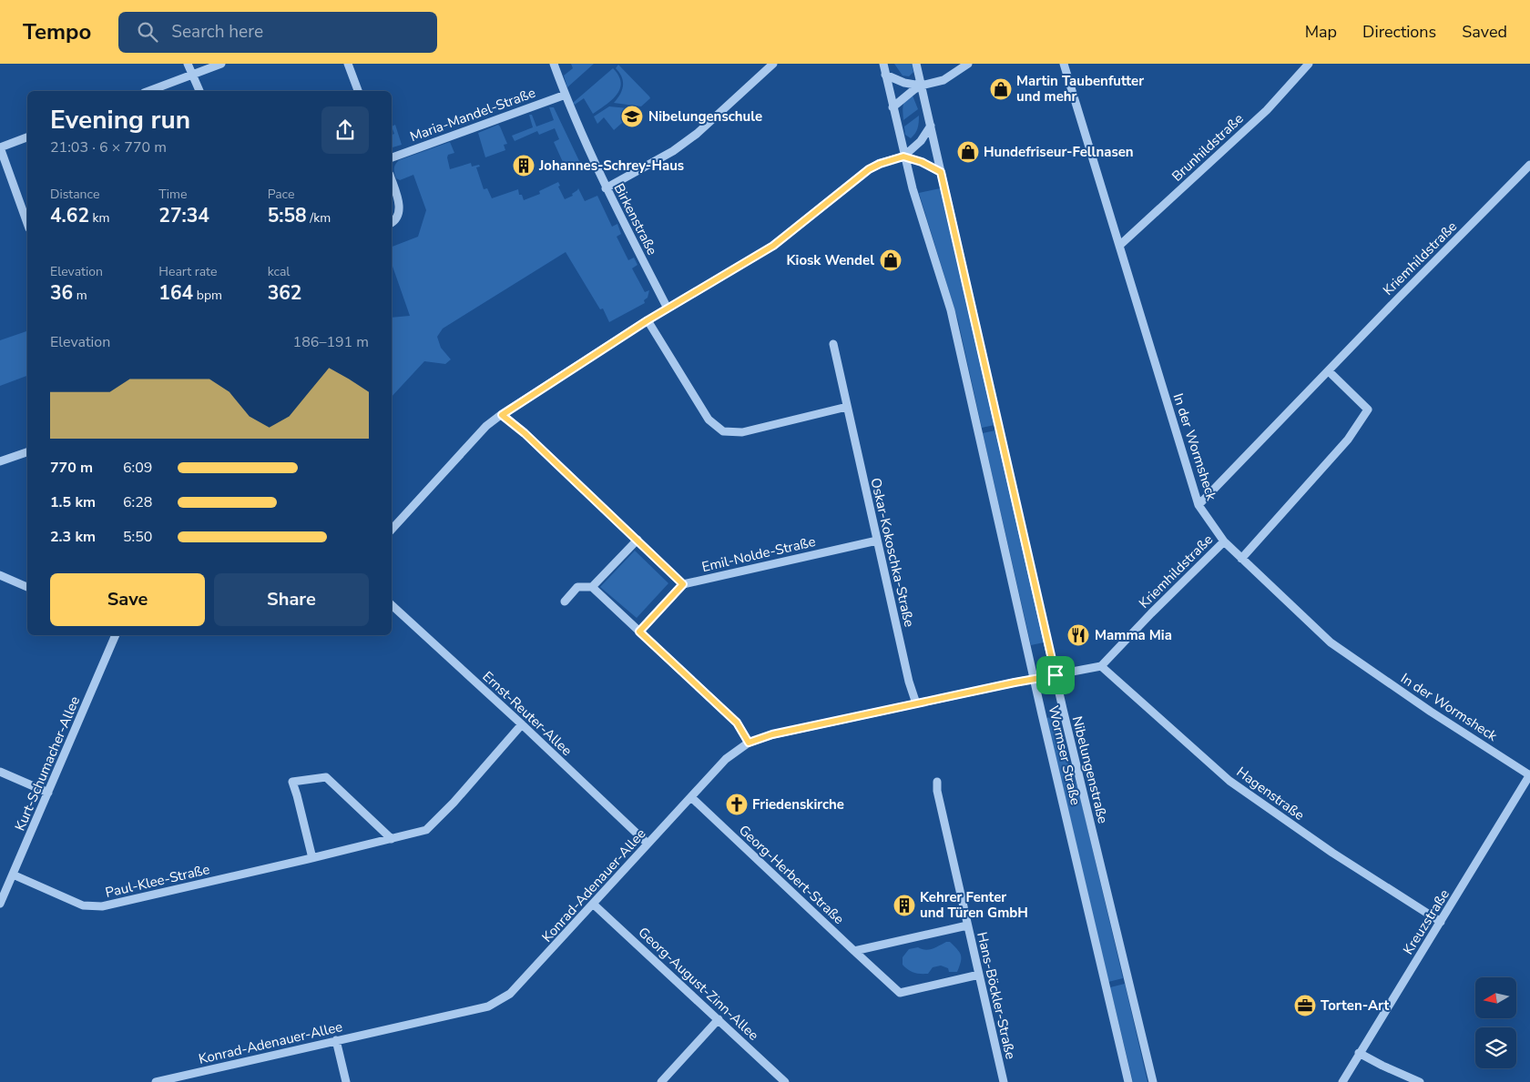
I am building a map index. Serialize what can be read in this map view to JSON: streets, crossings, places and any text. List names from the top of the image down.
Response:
{
  "streets": {
    "street": [
      "Maria-Mandel-Straße",
      "Brunhildstraße",
      "Birkenstraße",
      "Kriemhildstraße",
      "In der Wormsheck",
      "Oskar-Kokoschka-Straße",
      "Emil-Nolde-Straße",
      "Ernst-Reuter-Allee",
      "Wormser Straße",
      "Kurt-Schumacher-Allee",
      "Nibelungenstraße",
      "Hagenstraße",
      "Georg-Herbert-Straße",
      "Paul-Klee-Straße",
      "Konrad-Adenauer-Allee",
      "Kreuzstraße",
      "Georg-August-Zinn-Allee",
      "Hans-Böckler-Straße"
    ]
  },
  "crossings": [
    ["Maria-Mandel-Straße", "Birkenstraße"],
    ["Brunhildstraße", "In der Wormsheck"],
    ["Kriemhildstraße", "In der Wormsheck"],
    ["Kriemhildstraße", "Hagenstraße"],
    ["In der Wormsheck", "Kreuzstraße"],
    ["Oskar-Kokoschka-Straße", "Emil-Nolde-Straße"],
    ["Oskar-Kokoschka-Straße", "Konrad-Adenauer-Allee"],
    ["Ernst-Reuter-Allee", "Paul-Klee-Straße"],
    ["Ernst-Reuter-Allee", "Konrad-Adenauer-Allee"],
    ["Wormser Straße", "Konrad-Adenauer-Allee"],
    ["Kurt-Schumacher-Allee", "Paul-Klee-Straße"],
    ["Nibelungenstraße", "Konrad-Adenauer-Allee"],
    ["Hagenstraße", "Kreuzstraße"],
    ["Georg-Herbert-Straße", "Konrad-Adenauer-Allee"],
    ["Georg-Herbert-Straße", "Hans-Böckler-Straße"],
    ["Konrad-Adenauer-Allee", "Georg-August-Zinn-Allee"]
  ],
  "places": {
    "shop": ["Martin Taubenfutter und mehr", "Hundefriseur-Fellnasen", "Kiosk Wendel"],
    "school or university": ["Nibelungenschule"],
    "building": ["Johannes-Schrey-Haus", "Kehrer Fenter und Türen GmbH"],
    "restaurant": ["Mamma Mia"],
    "church": ["Friedenskirche"],
    "office": ["Torten-Art"]
  },
  "north": "left",
  "page": {
    "header": "Tempo",
    "search": "Search here",
    "nav": ["Map", "Directions", "Saved"],
    "heading": ["Evening run", "21:03 · 6 × 770 m"],
    "stats": [
      ["Distance", "4.62 km"],
      ["Time", "27:34"],
      ["Pace", "5:58 /km"],
      ["Elevation", "36 m"],
      ["Heart rate", "164 bpm"],
      ["kcal", "362"]
    ],
    "chart": ["Elevation", "186–191 m"],
    "list": [
      {
        "name": "770 m",
        "note": "6:09"
      },
      {
        "name": "1.5 km",
        "note": "6:28"
      },
      {
        "name": "2.3 km",
        "note": "5:50"
      }
    ],
    "buttons": ["Save", "Share"]
  }
}
